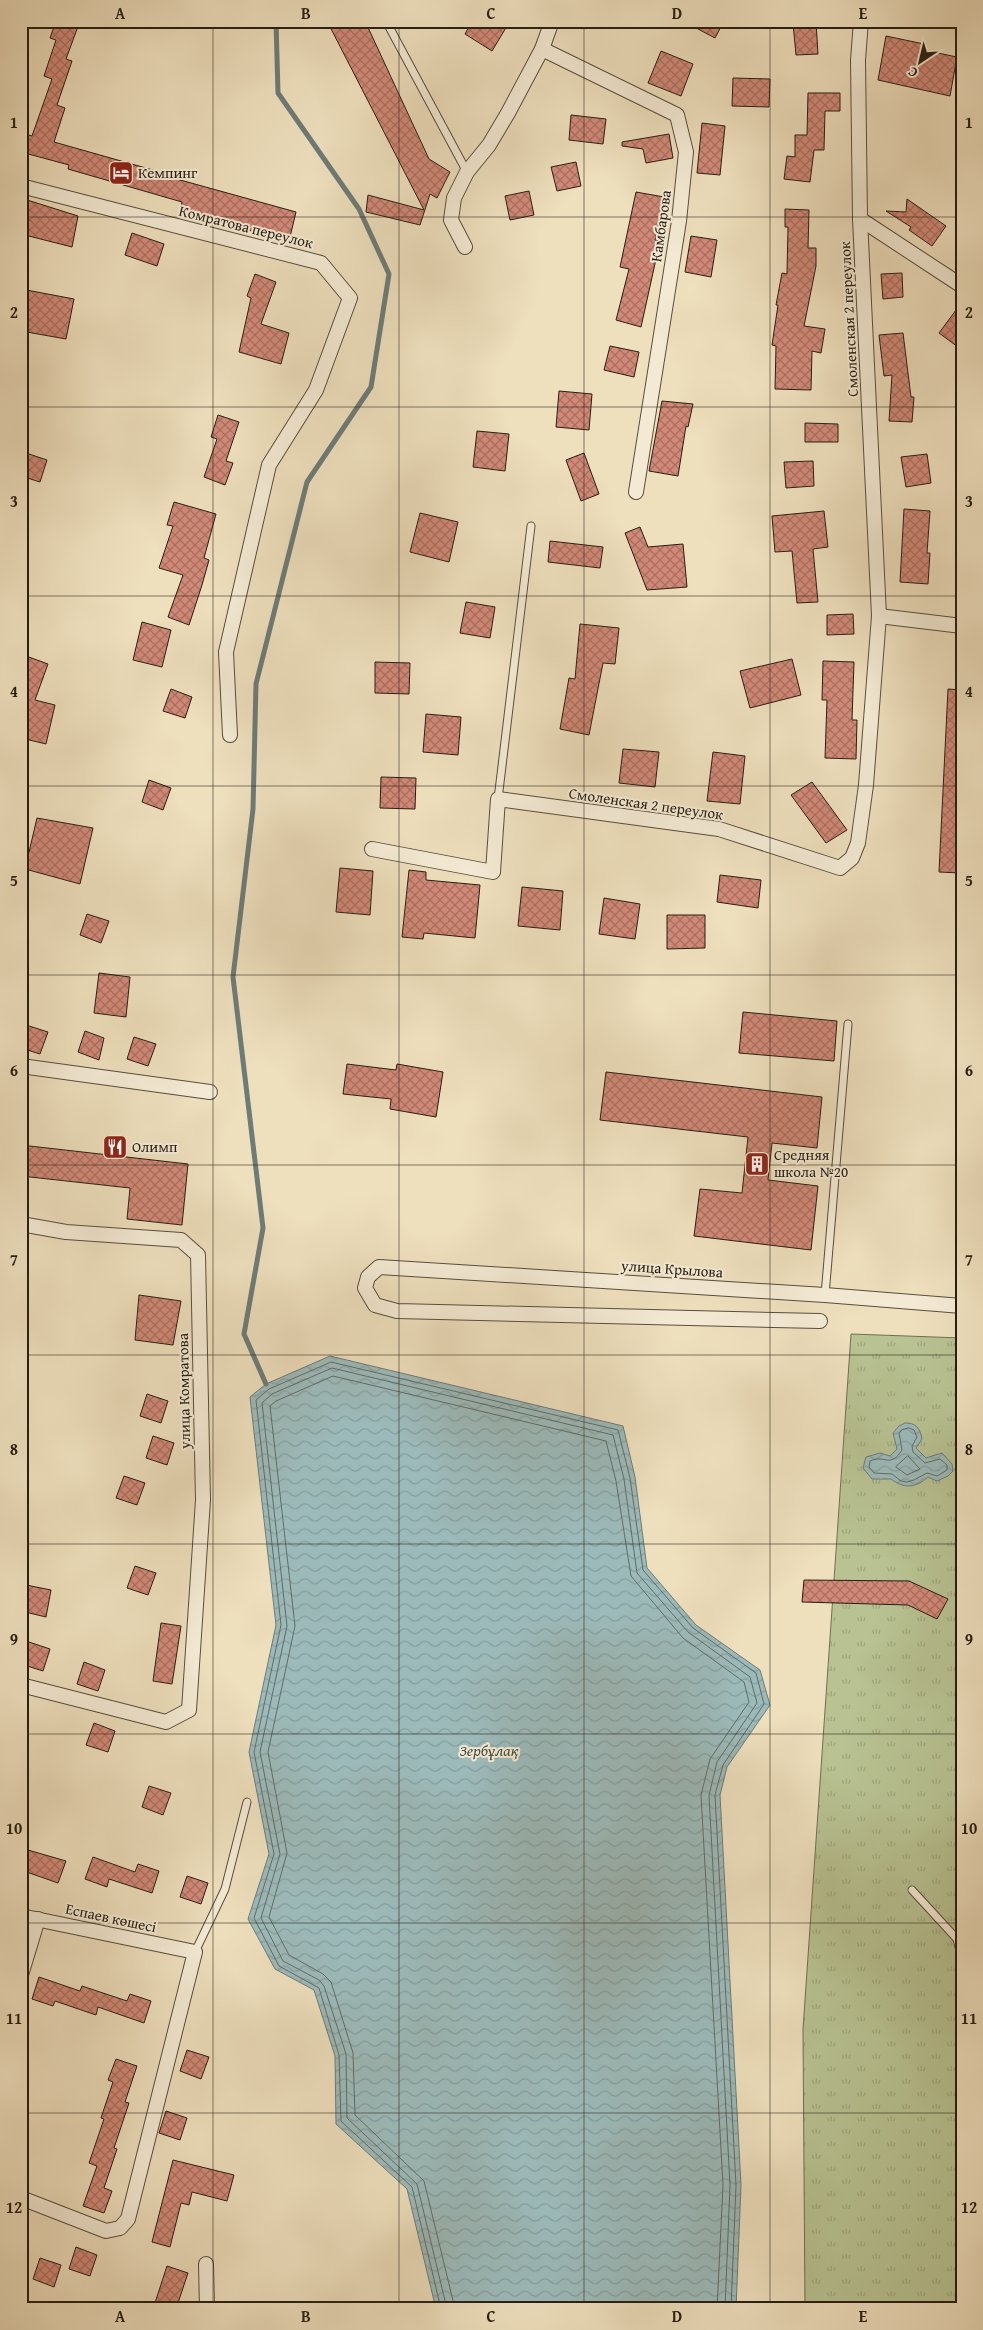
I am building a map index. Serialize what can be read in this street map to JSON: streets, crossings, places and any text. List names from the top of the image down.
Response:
{
  "streets": {
    "street": [
      "Камбарова",
      "Комратова переулок",
      "Смоленская 2 переулок",
      "улица Крылова",
      "улица Комратова",
      "Еспаев көшесі"
    ]
  },
  "water": ["Зербұлақ"],
  "places": {
    "hotel": ["Кемпинг"],
    "restaurant": ["Олимп"],
    "building": ["Средняя школа №20"]
  },
  "north": "bottom left",
  "grid": {
    "columns": [
      "A",
      "B",
      "C",
      "D",
      "E"
    ],
    "rows": [
      "1",
      "2",
      "3",
      "4",
      "5",
      "6",
      "7",
      "8",
      "9",
      "10",
      "11",
      "12"
    ]
  }
}
